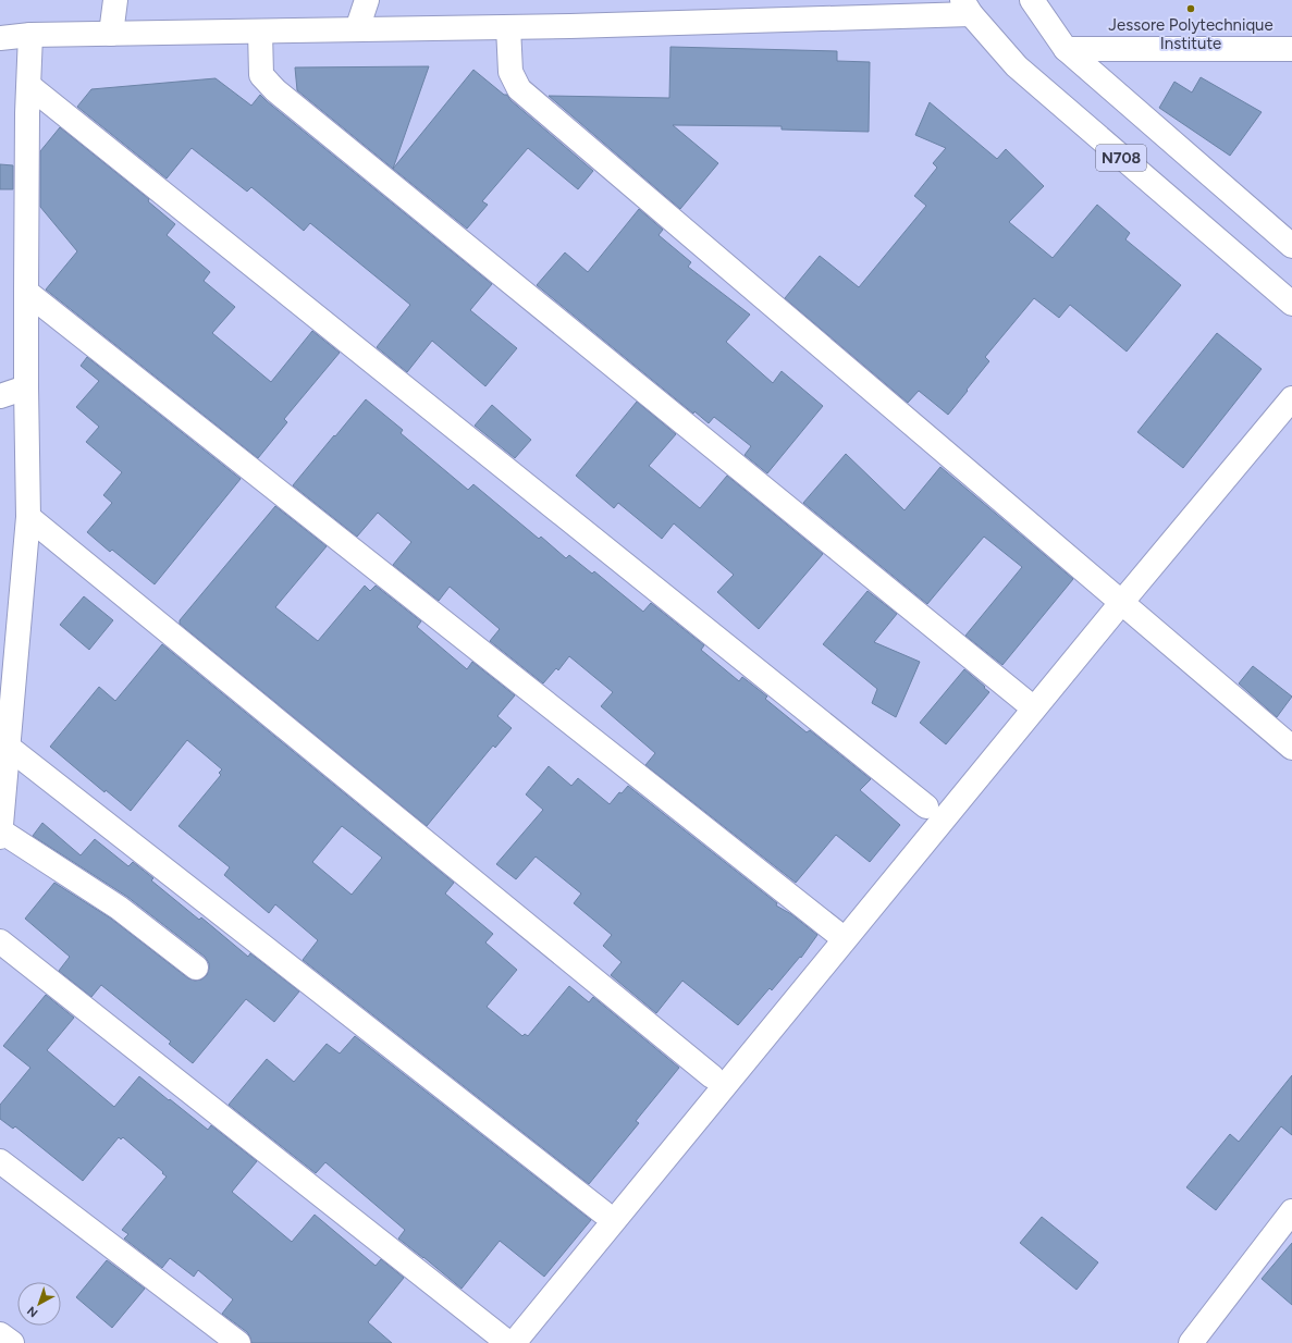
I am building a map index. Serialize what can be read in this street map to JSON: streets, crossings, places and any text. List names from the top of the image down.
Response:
{
  "streets": {
    "main road": ["N708"]
  },
  "places": ["Jessore Polytechnique Institute"],
  "north": "bottom left"
}
